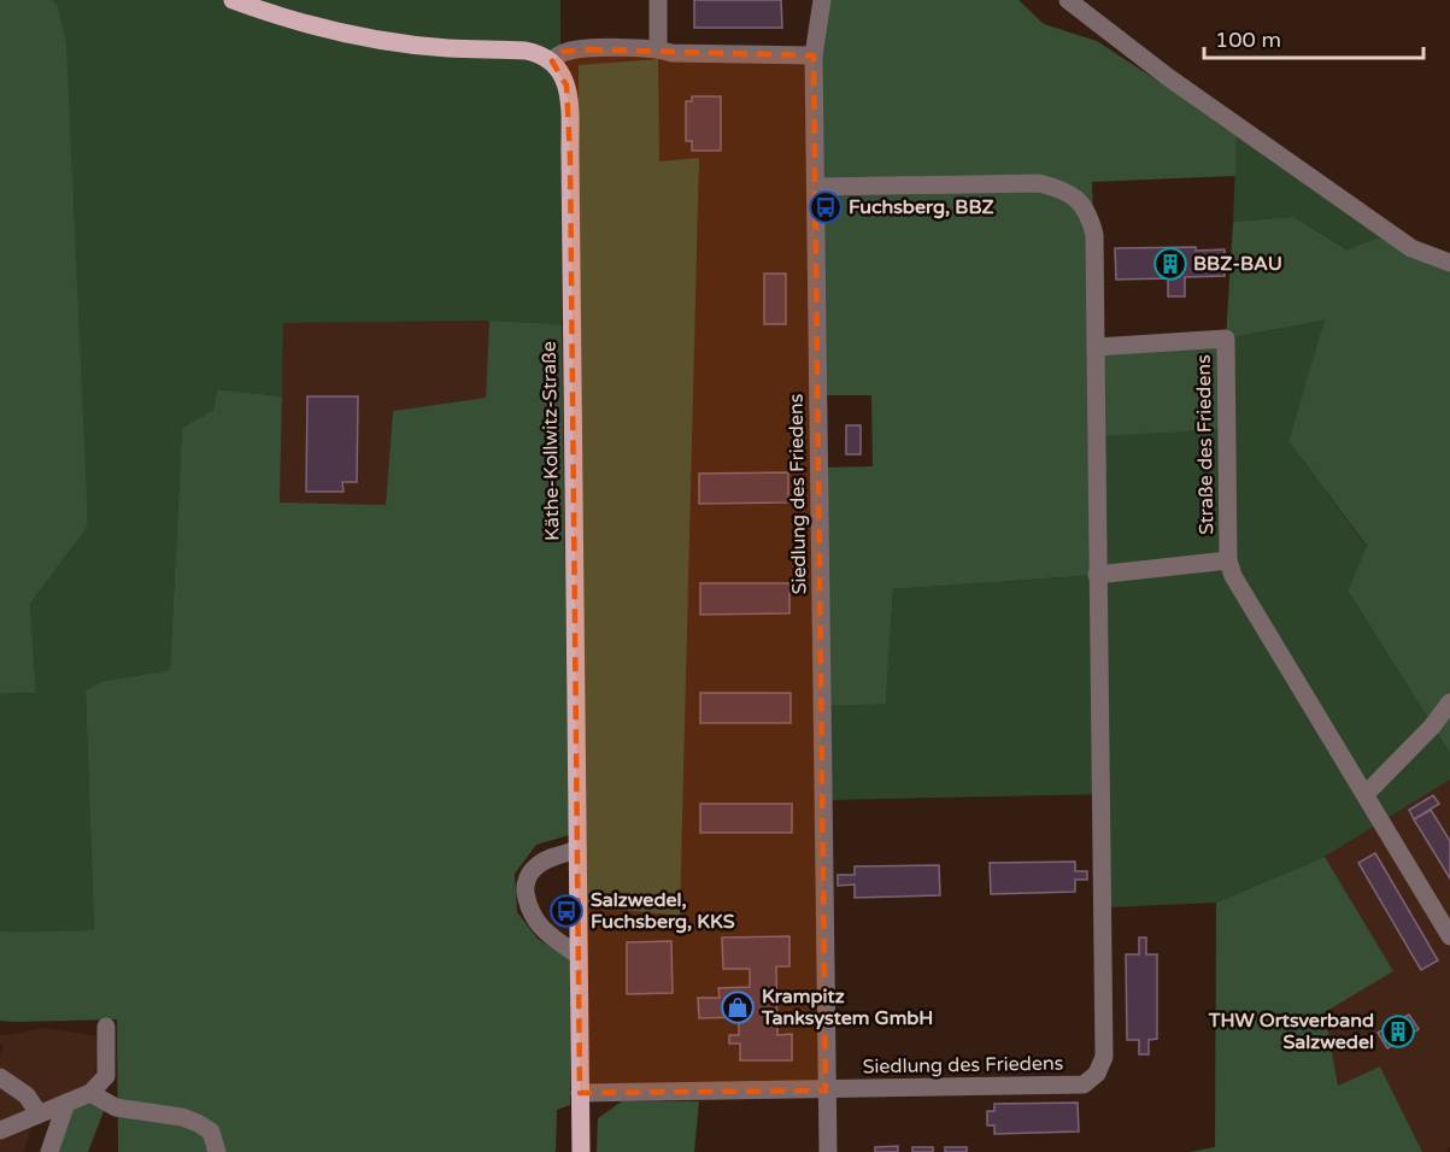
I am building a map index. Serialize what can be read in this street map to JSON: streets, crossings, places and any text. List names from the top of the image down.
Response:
{
  "streets": {
    "main road": ["Käthe-Kollwitz-Straße"],
    "street": ["Straße des Friedens", "Siedlung des Friedens"]
  },
  "crossings": [
    ["Käthe-Kollwitz-Straße", "Siedlung des Friedens"],
    ["Straße des Friedens", "Siedlung des Friedens"]
  ],
  "places": {
    "bus stop": ["Fuchsberg, BBZ", "Salzwedel, Fuchsberg, KKS"],
    "building": ["BBZ-BAU", "THW Ortsverband Salzwedel"],
    "shop": ["Krampitz Tanksystem GmbH"]
  },
  "scale_bar": "100 m"
}
